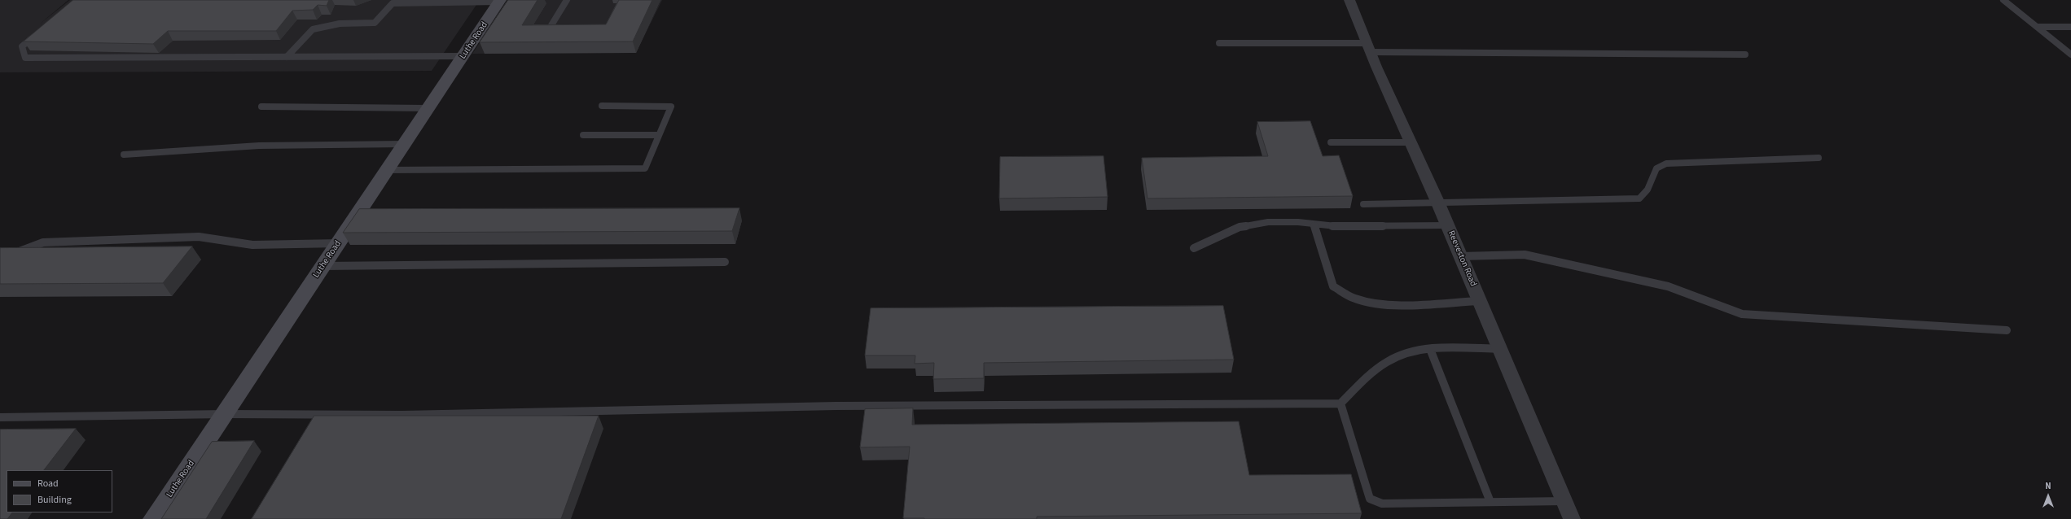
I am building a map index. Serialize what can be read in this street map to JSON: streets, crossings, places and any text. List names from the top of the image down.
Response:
{
  "streets": {
    "street": ["Luthe Road", "Reeveston Road"]
  },
  "legend": ["Road", "Building"],
  "north": "top"
}
